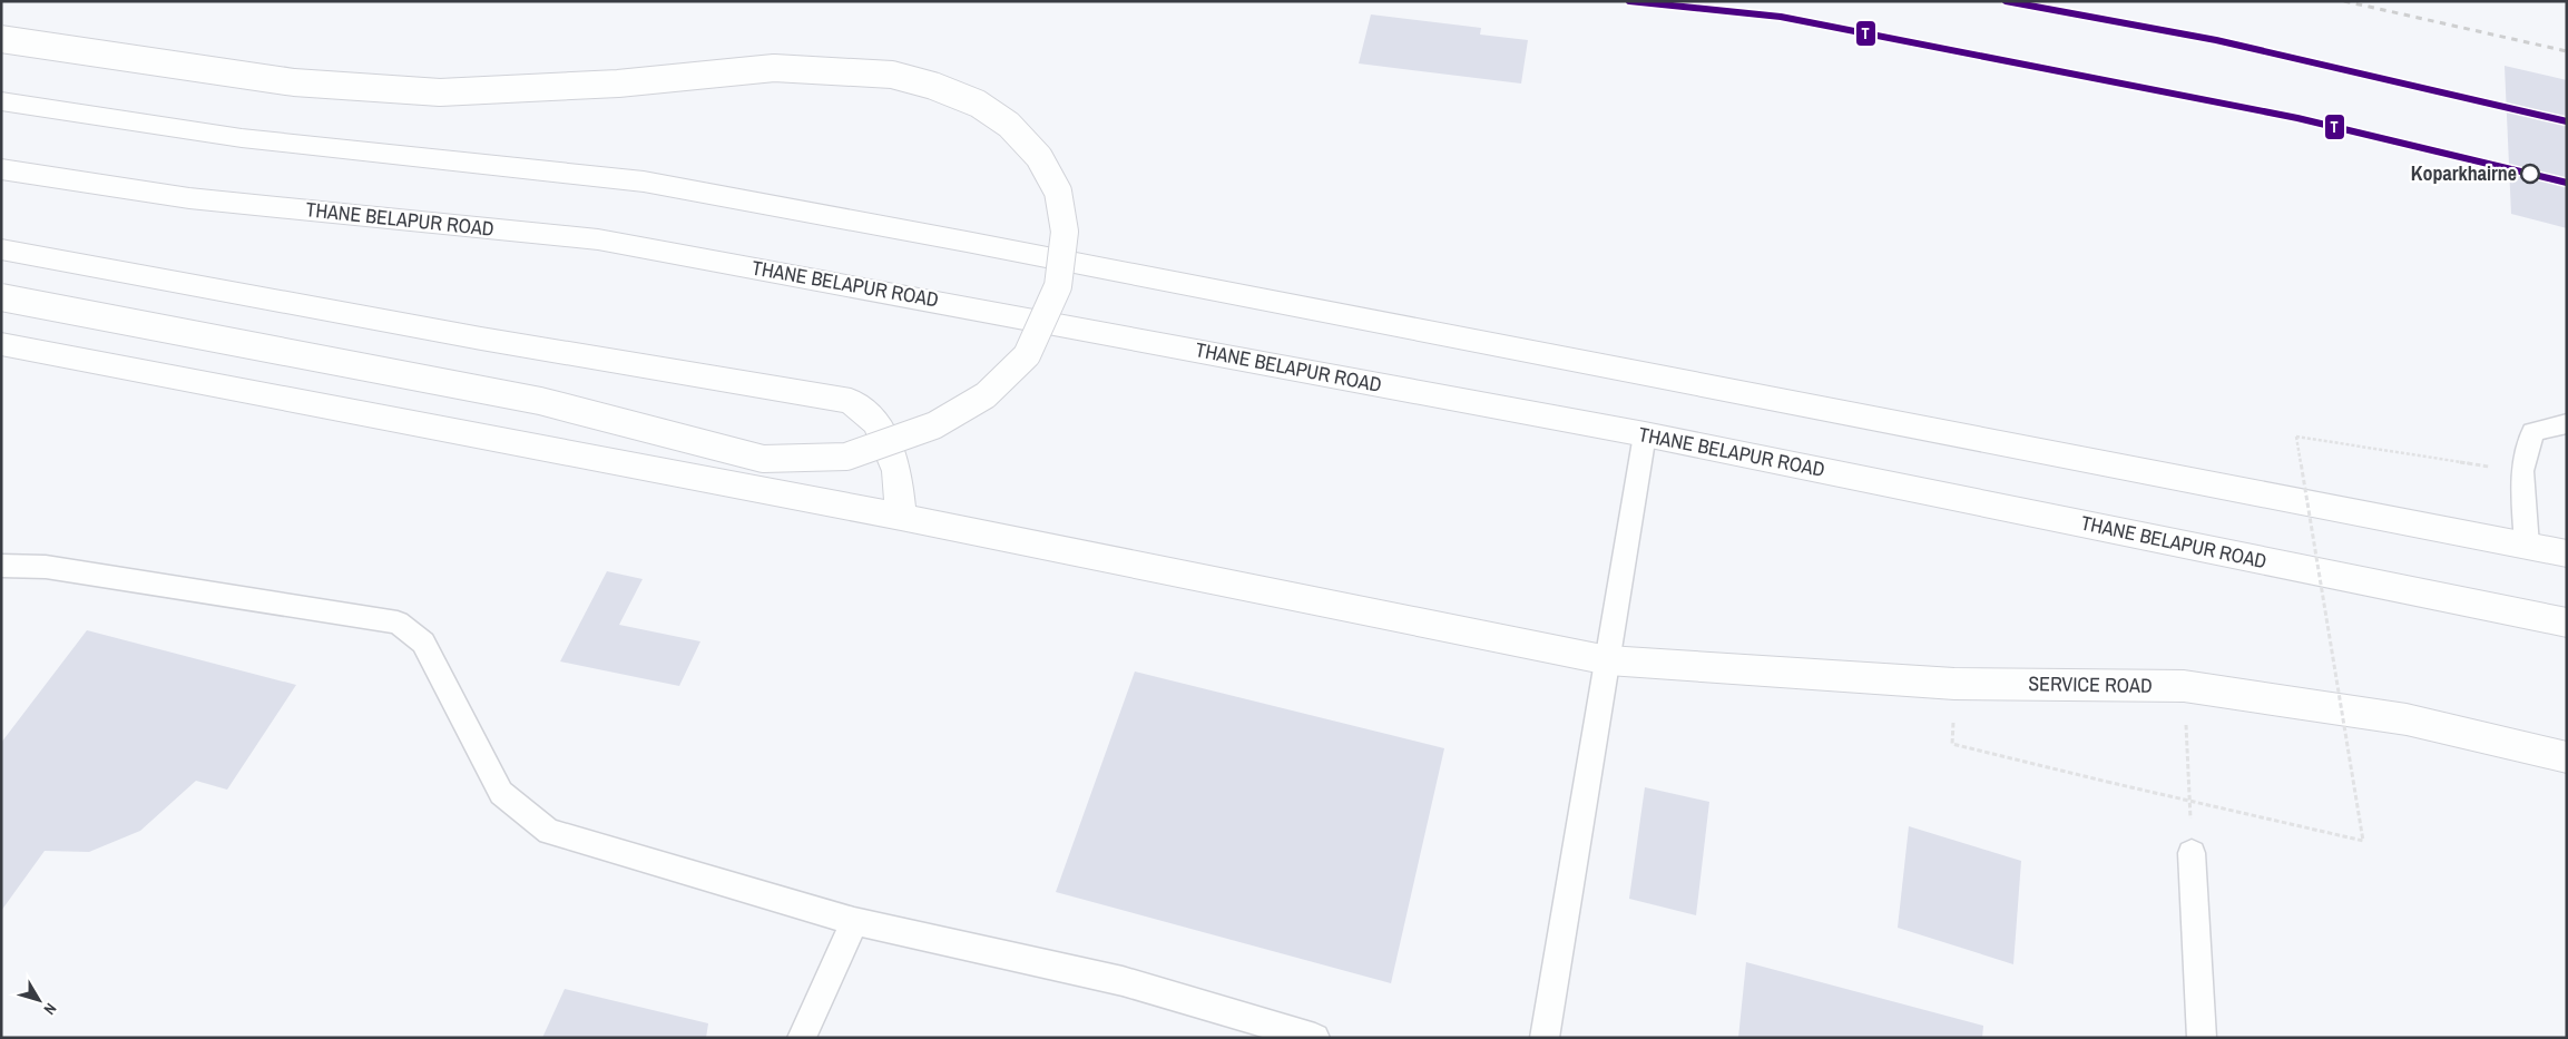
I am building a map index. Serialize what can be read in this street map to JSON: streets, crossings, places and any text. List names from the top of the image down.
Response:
{
  "streets": {
    "main road": ["THANE BELAPUR ROAD", "SERVICE ROAD"]
  },
  "places": ["Koparkhairne"],
  "lines": ["transit line T"],
  "north": "bottom right"
}
